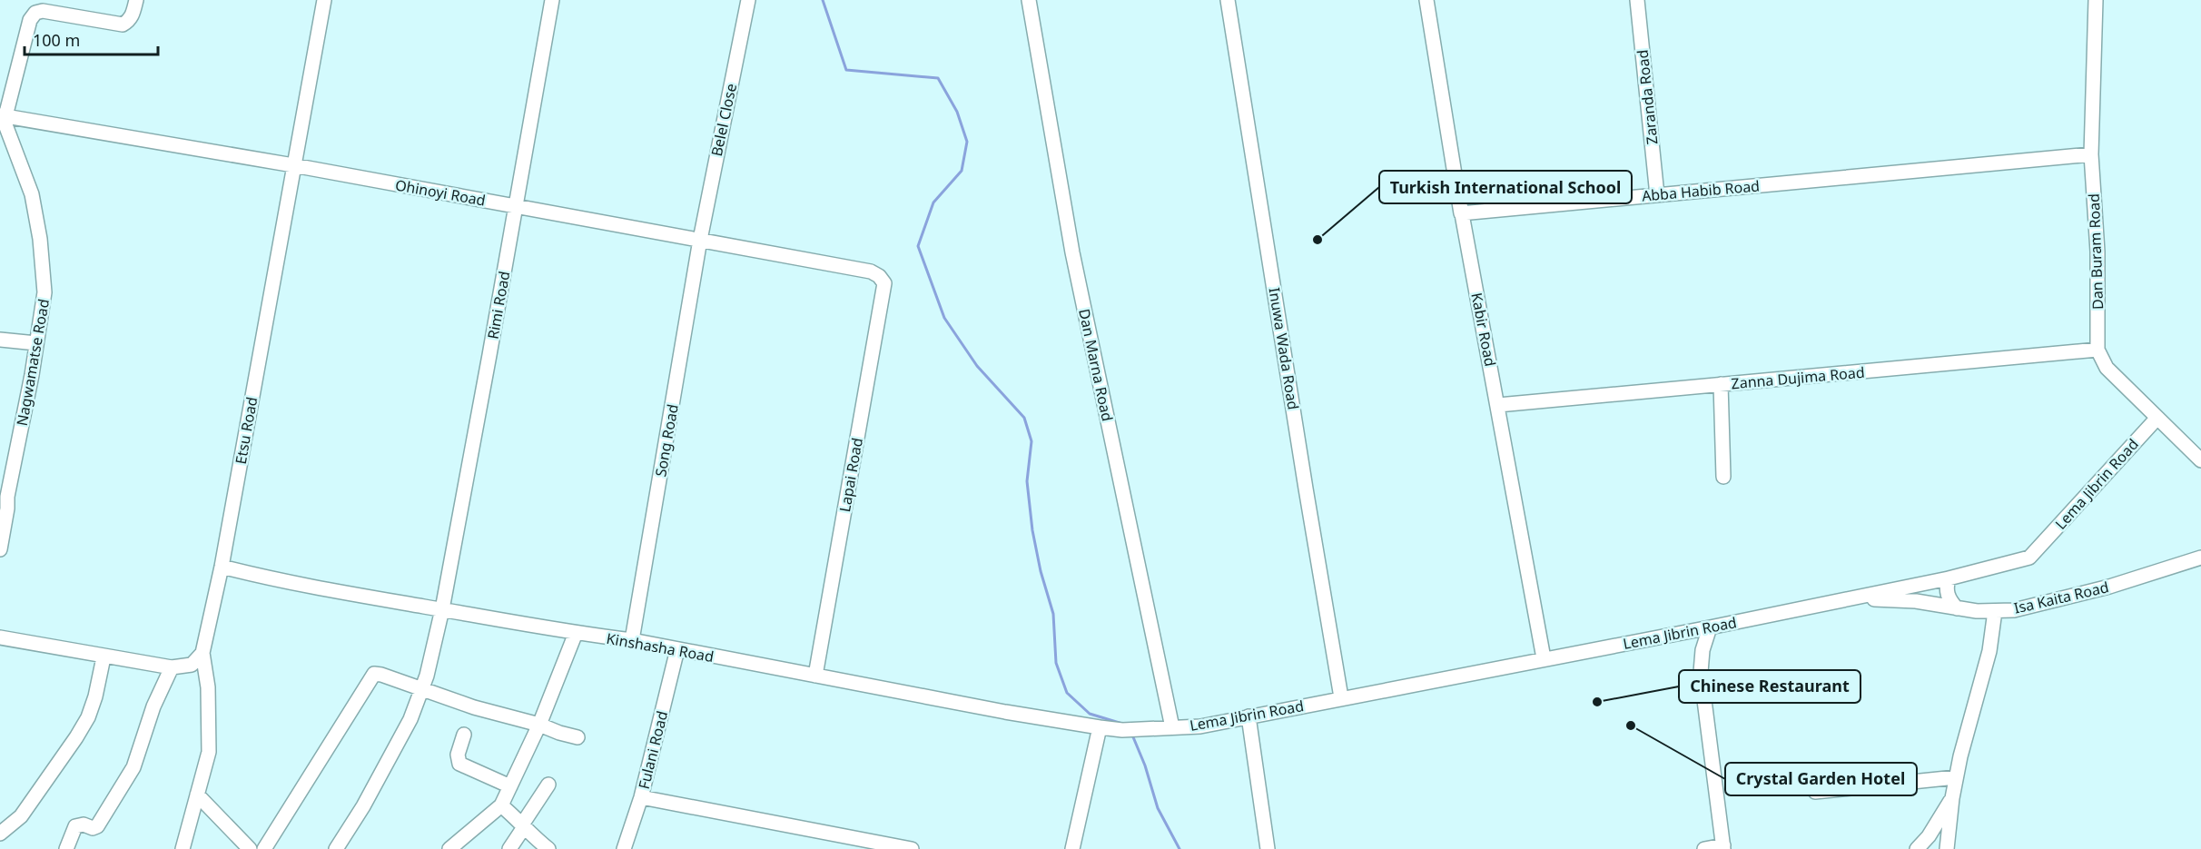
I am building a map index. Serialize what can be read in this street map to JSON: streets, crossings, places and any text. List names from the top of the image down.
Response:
{
  "streets": {
    "street": [
      "Zaranda Road",
      "Belel Close",
      "Abba Habib Road",
      "Ohinoyi Road",
      "Dan Buram Road",
      "Rimi Road",
      "Kabir Road",
      "Inuwa Wada Road",
      "Nagwamatse Road",
      "Dan Marna Road",
      "Zanna Dujima Road",
      "Etsu Road",
      "Song Road",
      "Lapai Road",
      "Lema Jibrin Road",
      "Isa Kaita Road",
      "Kinshasha Road",
      "Fulani Road"
    ]
  },
  "crossings": [
    ["Zaranda Road", "Abba Habib Road"],
    ["Belel Close", "Ohinoyi Road"],
    ["Belel Close", "Song Road"],
    ["Abba Habib Road", "Dan Buram Road"],
    ["Abba Habib Road", "Kabir Road"],
    ["Ohinoyi Road", "Rimi Road"],
    ["Ohinoyi Road", "Nagwamatse Road"],
    ["Ohinoyi Road", "Etsu Road"],
    ["Ohinoyi Road", "Song Road"],
    ["Ohinoyi Road", "Lapai Road"],
    ["Dan Buram Road", "Zanna Dujima Road"],
    ["Rimi Road", "Kinshasha Road"],
    ["Kabir Road", "Zanna Dujima Road"],
    ["Kabir Road", "Lema Jibrin Road"],
    ["Inuwa Wada Road", "Lema Jibrin Road"],
    ["Dan Marna Road", "Lema Jibrin Road"],
    ["Etsu Road", "Kinshasha Road"],
    ["Song Road", "Kinshasha Road"],
    ["Lapai Road", "Kinshasha Road"],
    ["Lema Jibrin Road", "Isa Kaita Road"],
    ["Lema Jibrin Road", "Kinshasha Road"],
    ["Kinshasha Road", "Fulani Road"]
  ],
  "places": ["Turkish International School", "Chinese Restaurant", "Crystal Garden Hotel"],
  "scale_bar": "100 m"
}
